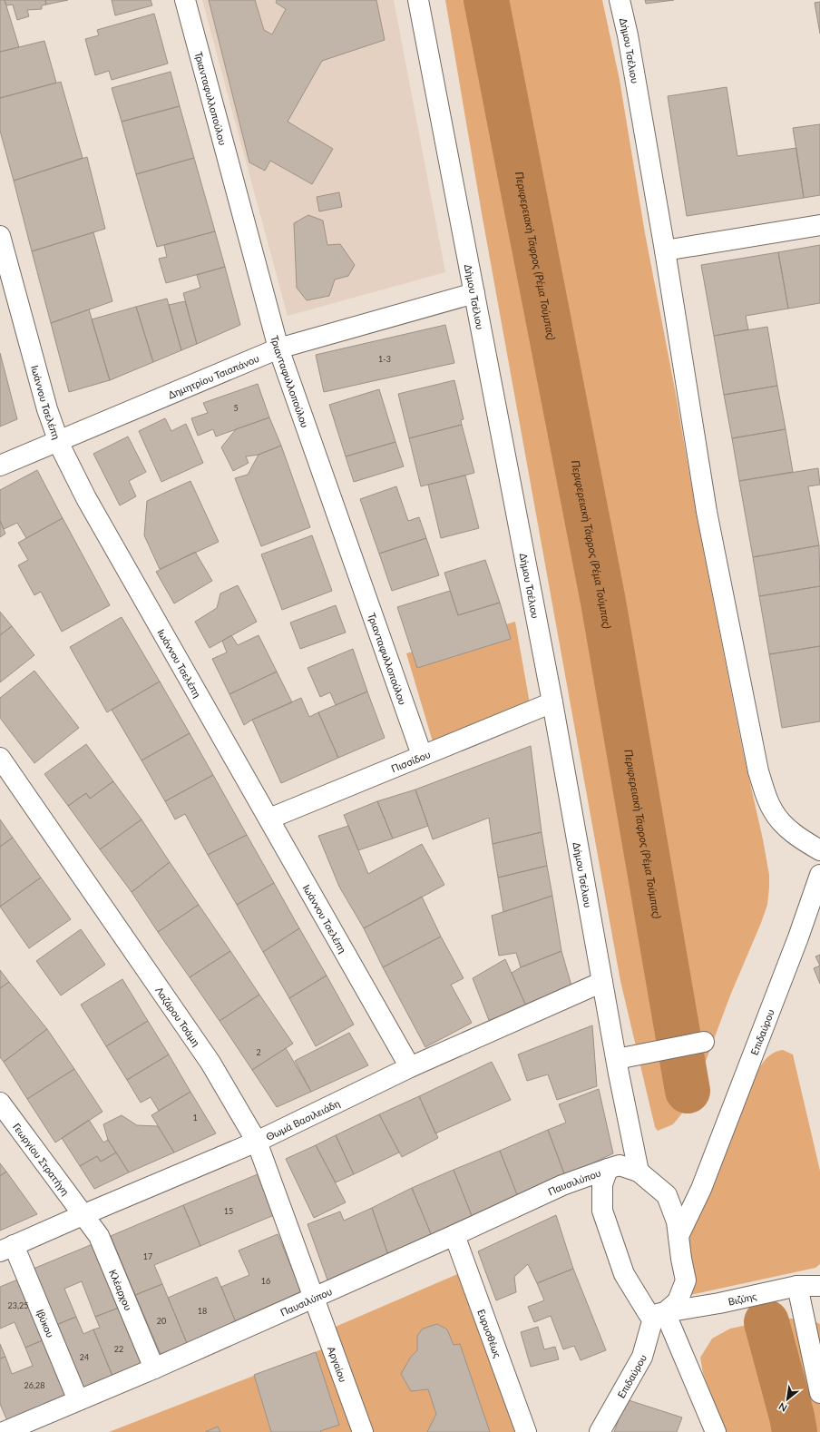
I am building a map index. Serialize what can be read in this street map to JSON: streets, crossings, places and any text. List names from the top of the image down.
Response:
{
  "streets": {
    "street": [
      "Δήμου Τσέλιου",
      "Τριανταφυλλοπούλου",
      "Δημητρίου Τσιαπάνου",
      "Ιωάννου Τσελέπη",
      "Πισσίδου",
      "Λαζάρου Τσάμη",
      "Επιδαύρου",
      "Θωμά Βασιλειάδη",
      "Γεωργίου Στρατήγη",
      "Παυσιλύπου",
      "Κλέαρχου",
      "Βιζύης",
      "Ιβύκου",
      "Ευρυσθέως",
      "Αργαίου"
    ]
  },
  "crossings": [
    ["Δήμου Τσέλιου", "Δημητρίου Τσιαπάνου"],
    ["Δήμου Τσέλιου", "Πισσίδου"],
    ["Δήμου Τσέλιου", "Θωμά Βασιλειάδη"],
    ["Δήμου Τσέλιου", "Παυσιλύπου"],
    ["Τριανταφυλλοπούλου", "Δημητρίου Τσιαπάνου"],
    ["Τριανταφυλλοπούλου", "Πισσίδου"],
    ["Δημητρίου Τσιαπάνου", "Ιωάννου Τσελέπη"],
    ["Ιωάννου Τσελέπη", "Πισσίδου"],
    ["Ιωάννου Τσελέπη", "Θωμά Βασιλειάδη"],
    ["Λαζάρου Τσάμη", "Θωμά Βασιλειάδη"],
    ["Λαζάρου Τσάμη", "Παυσιλύπου"],
    ["Λαζάρου Τσάμη", "Αργαίου"],
    ["Επιδαύρου", "Βιζύης"],
    ["Θωμά Βασιλειάδη", "Γεωργίου Στρατήγη"],
    ["Θωμά Βασιλειάδη", "Κλέαρχου"],
    ["Θωμά Βασιλειάδη", "Ιβύκου"],
    ["Γεωργίου Στρατήγη", "Κλέαρχου"],
    ["Παυσιλύπου", "Κλέαρχου"],
    ["Παυσιλύπου", "Ιβύκου"],
    ["Παυσιλύπου", "Ευρυσθέως"],
    ["Παυσιλύπου", "Αργαίου"]
  ],
  "water": ["Περιφερειακή Τάφρος (Ρέμα Τούμπας)"],
  "house_numbers": [
    "1-3",
    "5",
    "2",
    "1",
    "15",
    "17",
    "16",
    "23,25",
    "18",
    "20",
    "22",
    "24",
    "26,28"
  ],
  "north": "bottom left"
}
